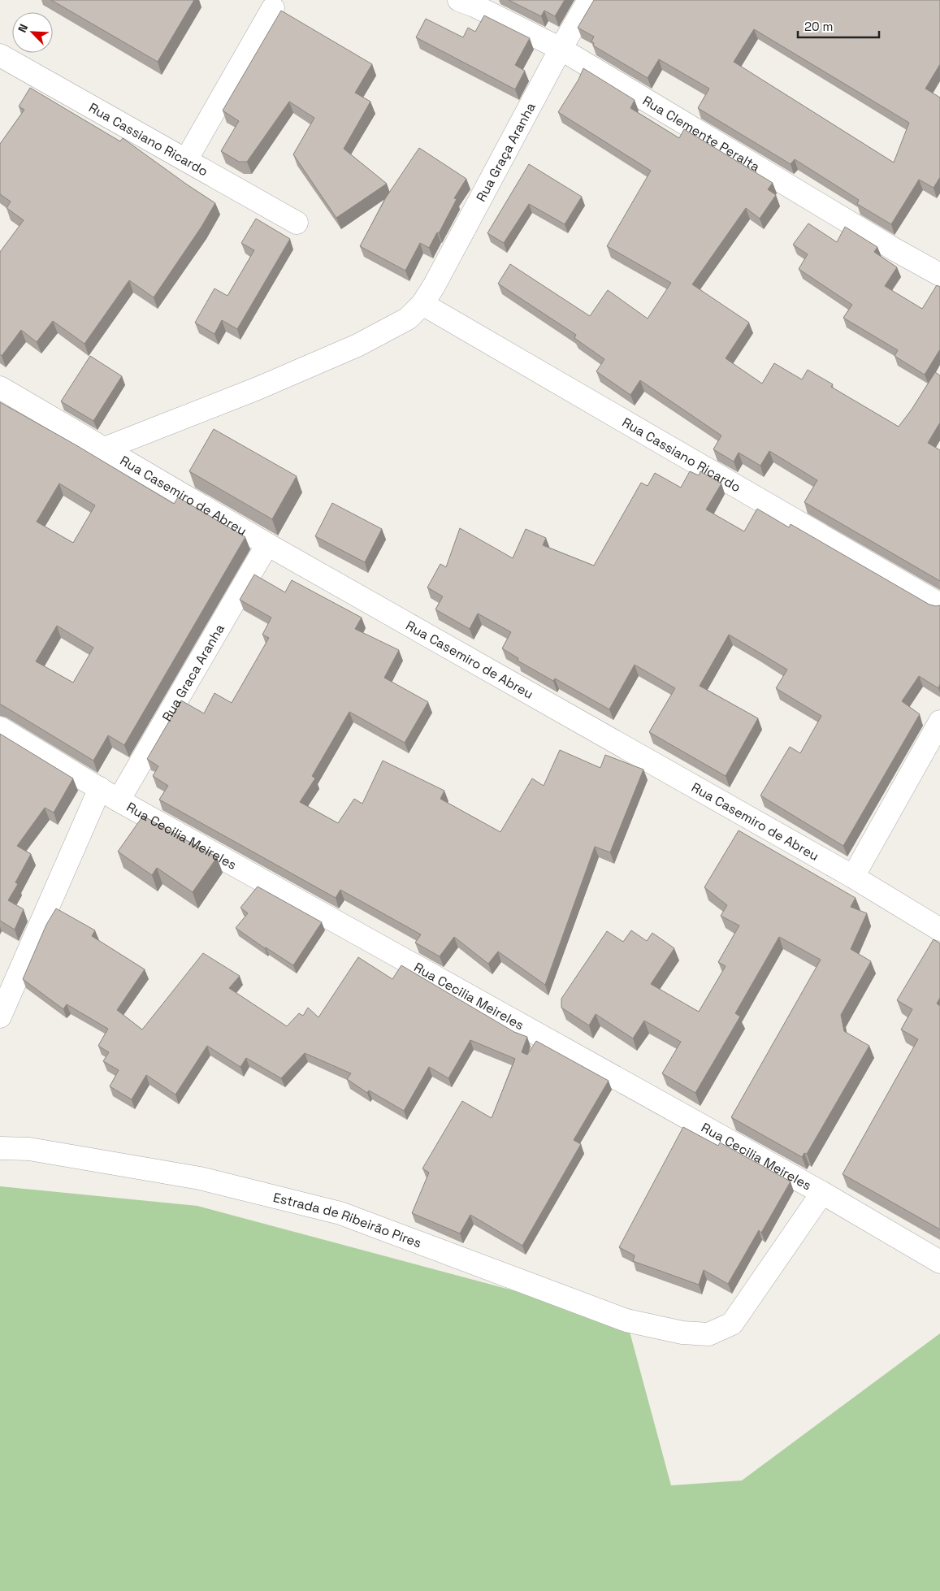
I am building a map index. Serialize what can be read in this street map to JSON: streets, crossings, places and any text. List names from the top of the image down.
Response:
{
  "streets": {
    "street": [
      "Rua Clemente Peralta",
      "Rua Cassiano Ricardo",
      "Rua Graça Aranha",
      "Rua Casemiro de Abreu",
      "Rua Graca Aranha",
      "Rua Cecilia Meireles",
      "Estrada de Ribeirão Pires"
    ]
  },
  "crossings": [
    ["Rua Clemente Peralta", "Rua Graça Aranha"],
    ["Rua Cassiano Ricardo", "Rua Graça Aranha"],
    ["Rua Graça Aranha", "Rua Casemiro de Abreu"],
    ["Rua Casemiro de Abreu", "Rua Graca Aranha"],
    ["Rua Graca Aranha", "Rua Cecilia Meireles"],
    ["Rua Cecilia Meireles", "Estrada de Ribeirão Pires"]
  ],
  "scale_bar": "20 m",
  "north": "top left"
}
